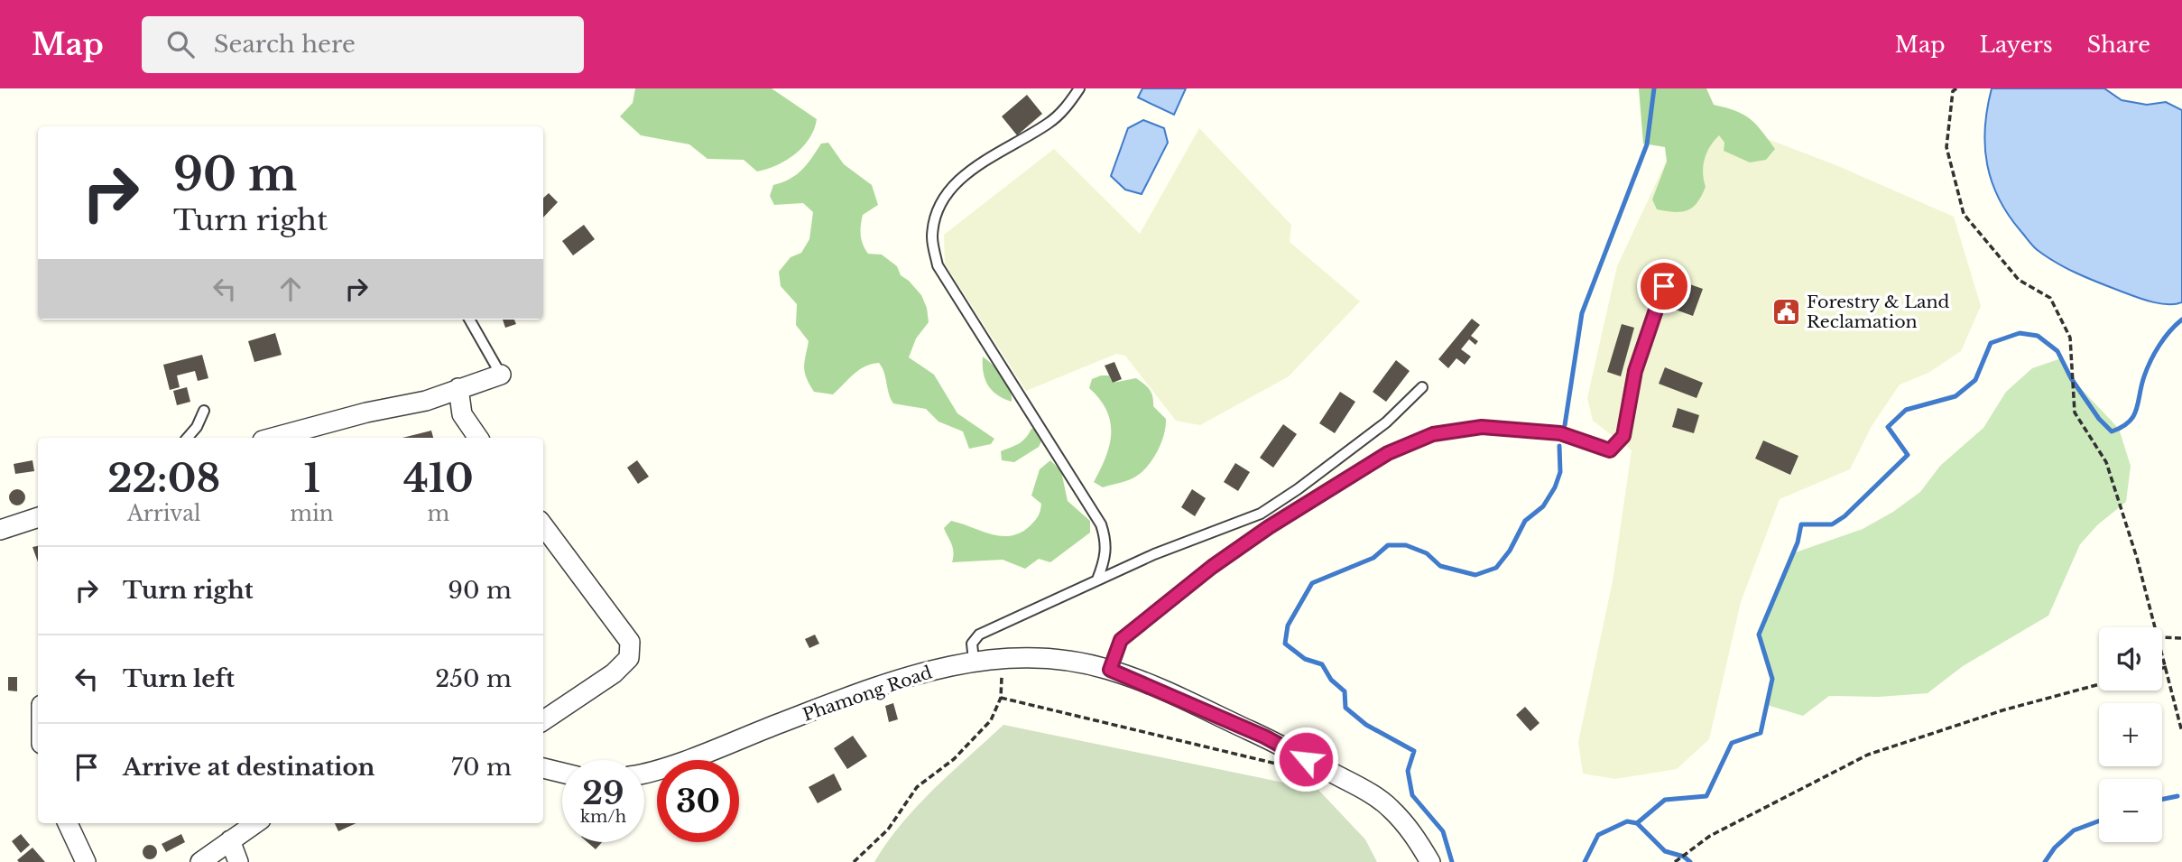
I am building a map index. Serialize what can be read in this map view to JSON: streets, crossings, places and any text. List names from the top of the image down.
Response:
{
  "streets": {
    "street": ["Phamong Road"]
  },
  "places": {
    "public building": ["Forestry & Land Reclamation"]
  },
  "page": {
    "header": "Map",
    "search": "Search here",
    "nav": ["Map", "Layers", "Share"],
    "turn": ["90 m", "Turn right"],
    "eta": [
      "22:08",
      "Arrival",
      "1",
      "min",
      "410",
      "m"
    ],
    "list": [
      {
        "name": "Turn right",
        "value": "90 m"
      },
      {
        "name": "Turn left",
        "value": "250 m"
      },
      {
        "name": "Arrive at destination",
        "value": "70 m"
      }
    ],
    "map_buttons": ["+", "−"],
    "speed": "29 km/h",
    "limit": "30"
  }
}
